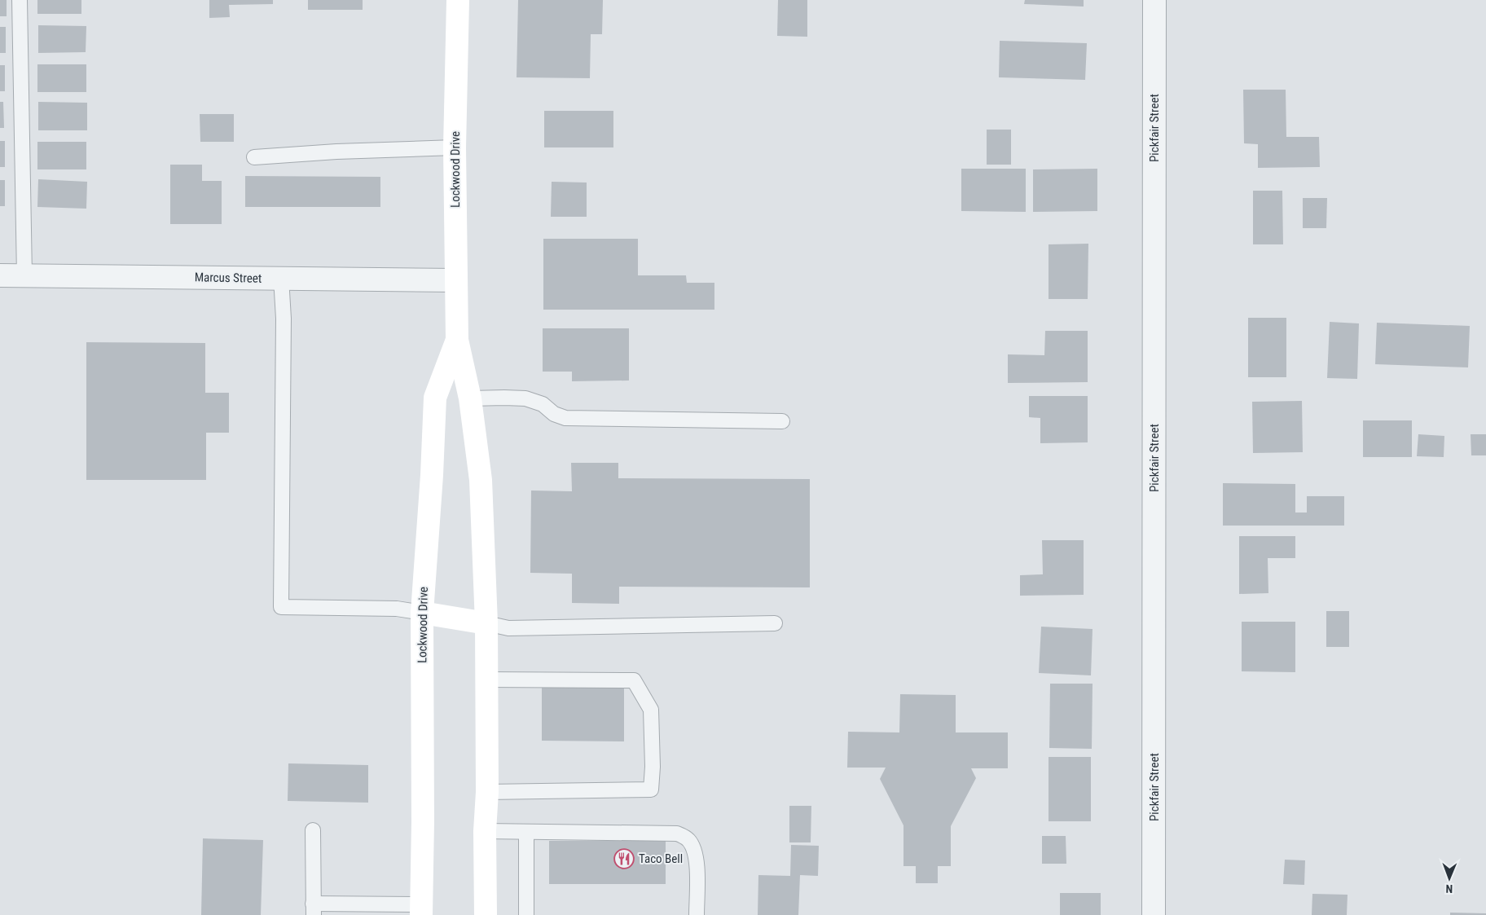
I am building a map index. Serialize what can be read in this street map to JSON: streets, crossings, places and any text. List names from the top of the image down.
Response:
{
  "streets": {
    "main road": ["Lockwood Drive"],
    "street": ["Pickfair Street", "Marcus Street"]
  },
  "crossings": [
    ["Lockwood Drive", "Marcus Street"]
  ],
  "places": {
    "restaurant": ["Taco Bell"]
  },
  "north": "bottom"
}
